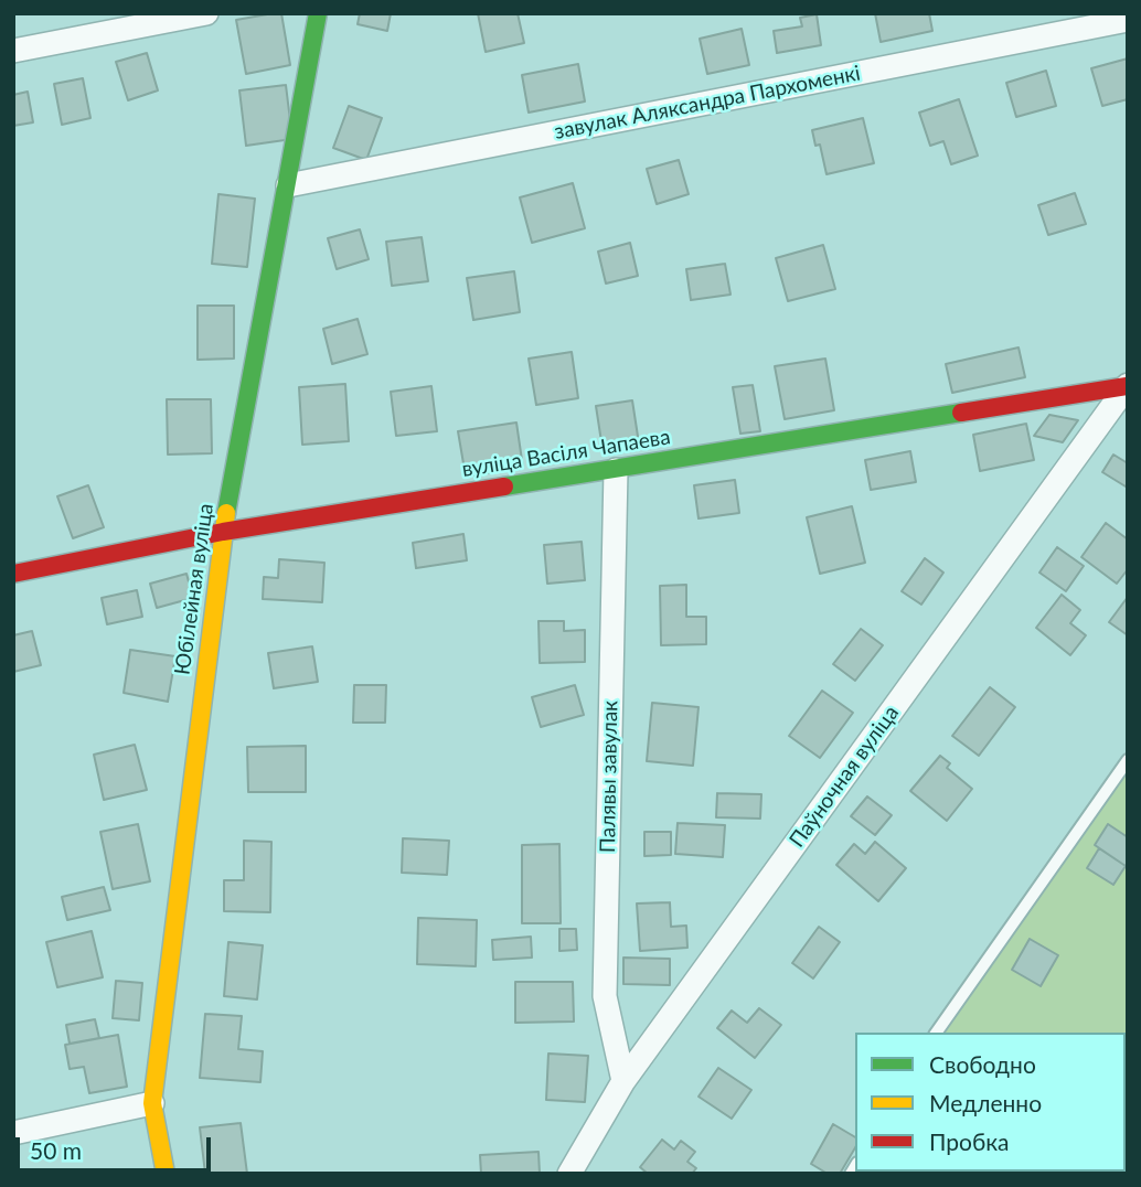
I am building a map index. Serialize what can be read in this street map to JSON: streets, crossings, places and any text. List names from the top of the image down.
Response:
{
  "streets": {
    "street": [
      "завулак Аляксандра Пархоменкі",
      "вуліца Васіля Чапаева",
      "Юбілейная вуліца",
      "Палявы завулак",
      "Паўночная вуліца"
    ]
  },
  "crossings": [
    ["завулак Аляксандра Пархоменкі", "Юбілейная вуліца"],
    ["вуліца Васіля Чапаева", "Юбілейная вуліца"],
    ["вуліца Васіля Чапаева", "Палявы завулак"],
    ["вуліца Васіля Чапаева", "Паўночная вуліца"],
    ["Палявы завулак", "Паўночная вуліца"]
  ],
  "legend": ["Свободно", "Медленно", "Пробка"],
  "scale_bar": "50 m"
}
